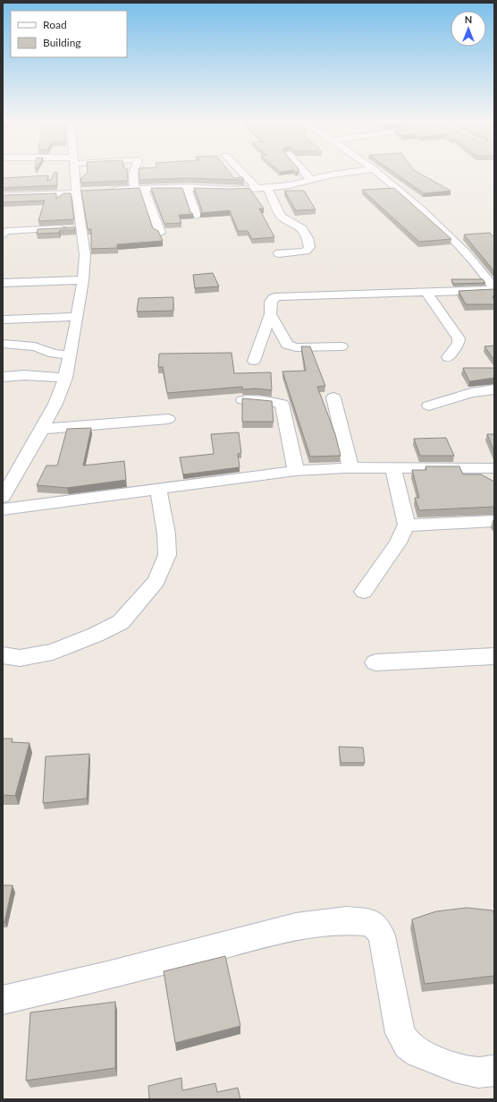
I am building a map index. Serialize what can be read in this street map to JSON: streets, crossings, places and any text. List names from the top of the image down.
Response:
{
  "legend": ["Road", "Building"],
  "north": "top"
}
